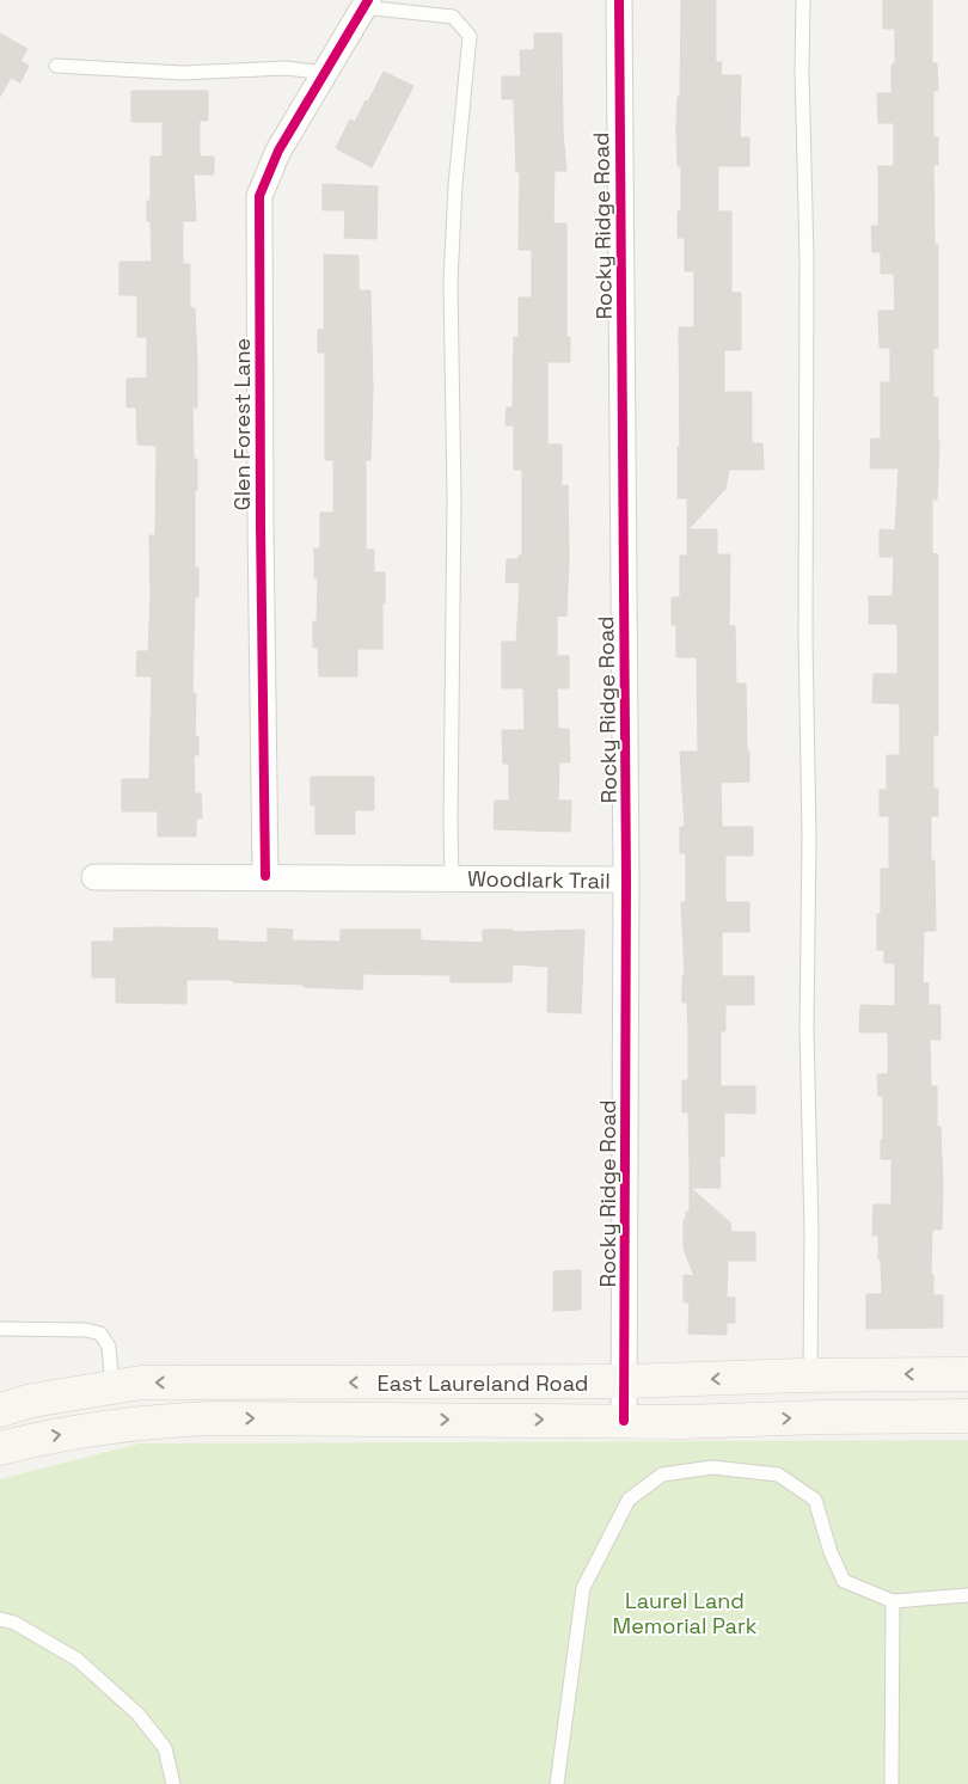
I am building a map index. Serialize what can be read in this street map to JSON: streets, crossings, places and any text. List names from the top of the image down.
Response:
{
  "streets": {
    "main road": ["East Laureland Road"],
    "street": ["Rocky Ridge Road", "Glen Forest Lane", "Woodlark Trail"]
  },
  "crossings": [
    ["Rocky Ridge Road", "Woodlark Trail"],
    ["Rocky Ridge Road", "East Laureland Road"],
    ["Glen Forest Lane", "Woodlark Trail"]
  ],
  "parks": ["Laurel Land Memorial Park"]
}
